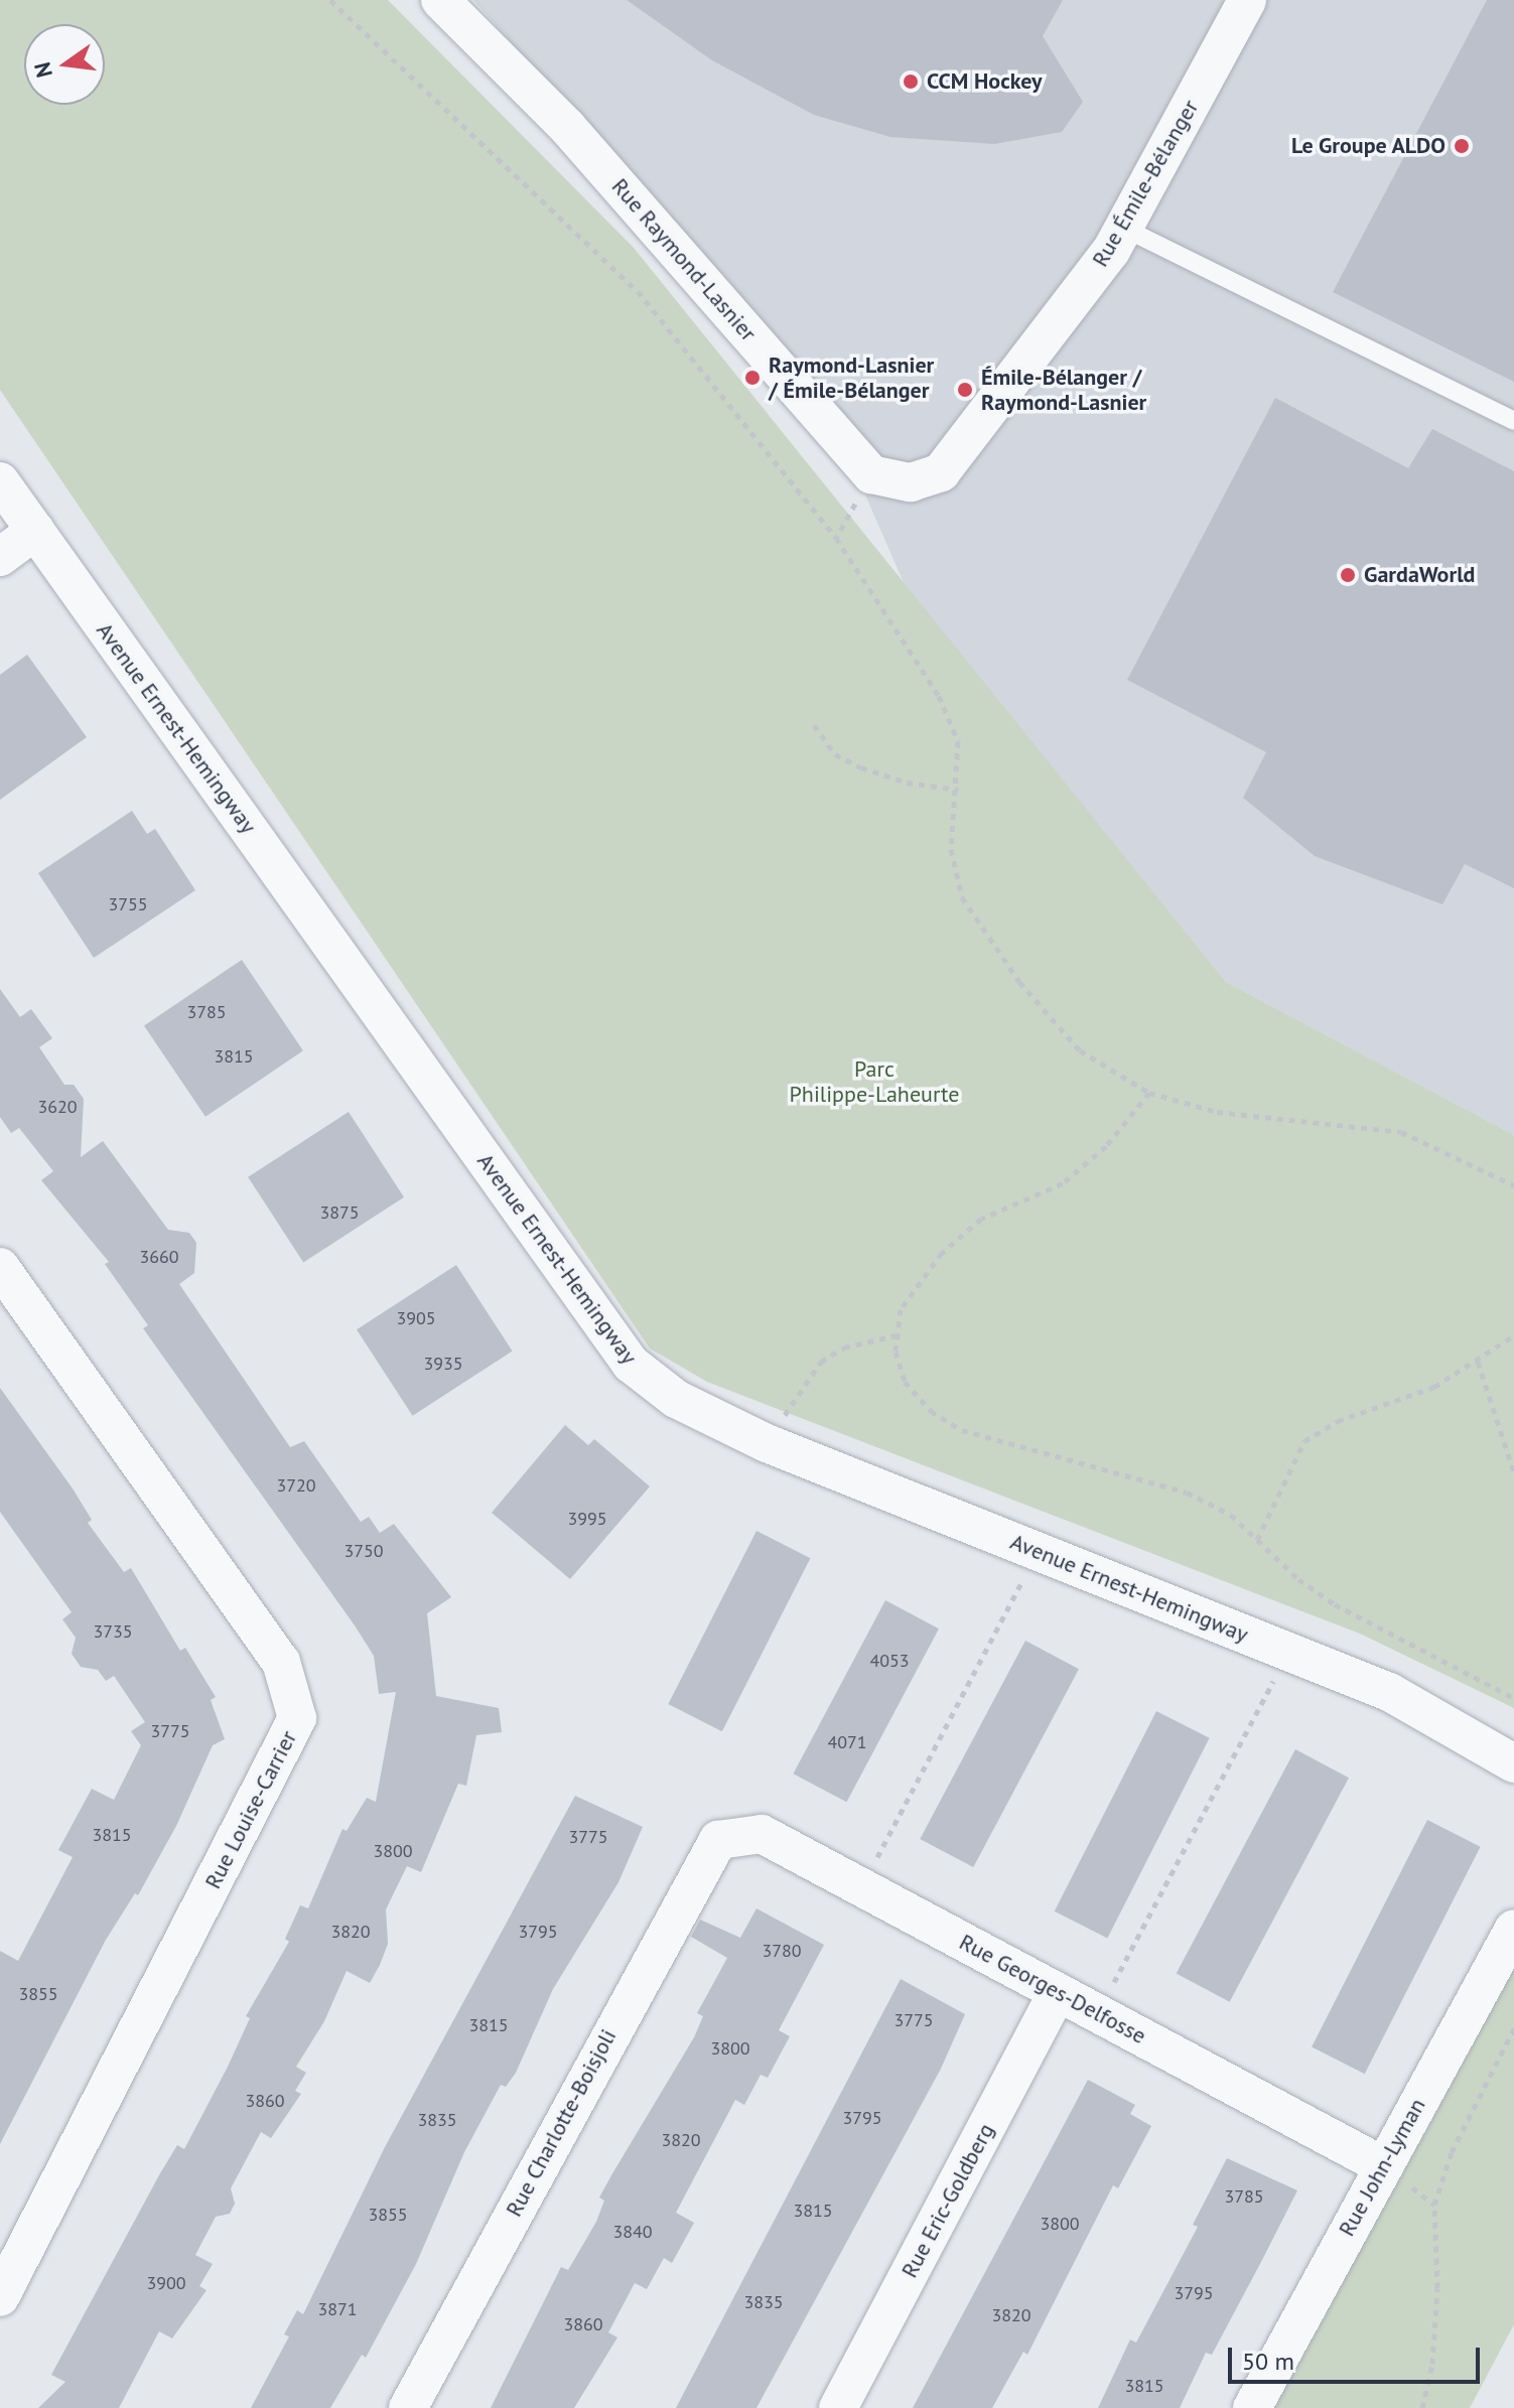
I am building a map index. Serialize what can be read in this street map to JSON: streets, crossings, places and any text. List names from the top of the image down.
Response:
{
  "streets": {
    "street": [
      "Rue Émile-Bélanger",
      "Rue Raymond-Lasnier",
      "Avenue Ernest-Hemingway",
      "Rue Louise-Carrier",
      "Rue Georges-Delfosse",
      "Rue Charlotte-Boisjoli",
      "Rue John-Lyman",
      "Rue Eric-Goldberg"
    ]
  },
  "crossings": [
    ["Rue Émile-Bélanger", "Rue Raymond-Lasnier"],
    ["Rue Georges-Delfosse", "Rue Charlotte-Boisjoli"],
    ["Rue Georges-Delfosse", "Rue John-Lyman"],
    ["Rue Georges-Delfosse", "Rue Eric-Goldberg"]
  ],
  "parks": ["Parc Philippe-Laheurte"],
  "places": [
    "CCM Hockey",
    "Le Groupe ALDO",
    "Raymond-Lasnier / Émile-Bélanger",
    "Émile-Bélanger / Raymond-Lasnier",
    "GardaWorld"
  ],
  "house_numbers": [
    "3755",
    "3785",
    "3815",
    "3620",
    "3875",
    "3660",
    "3905",
    "3935",
    "3720",
    "3995",
    "3750",
    "3735",
    "4053",
    "3775",
    "4071",
    "3815",
    "3775",
    "3800",
    "3820",
    "3795",
    "3780",
    "3855",
    "3775",
    "3815",
    "3800",
    "3860",
    "3795",
    "3835",
    "3820",
    "3785",
    "3815",
    "3855",
    "3800",
    "3840",
    "3900",
    "3795",
    "3835",
    "3871",
    "3820",
    "3860",
    "3815"
  ],
  "scale_bar": "50 m",
  "north": "left"
}
